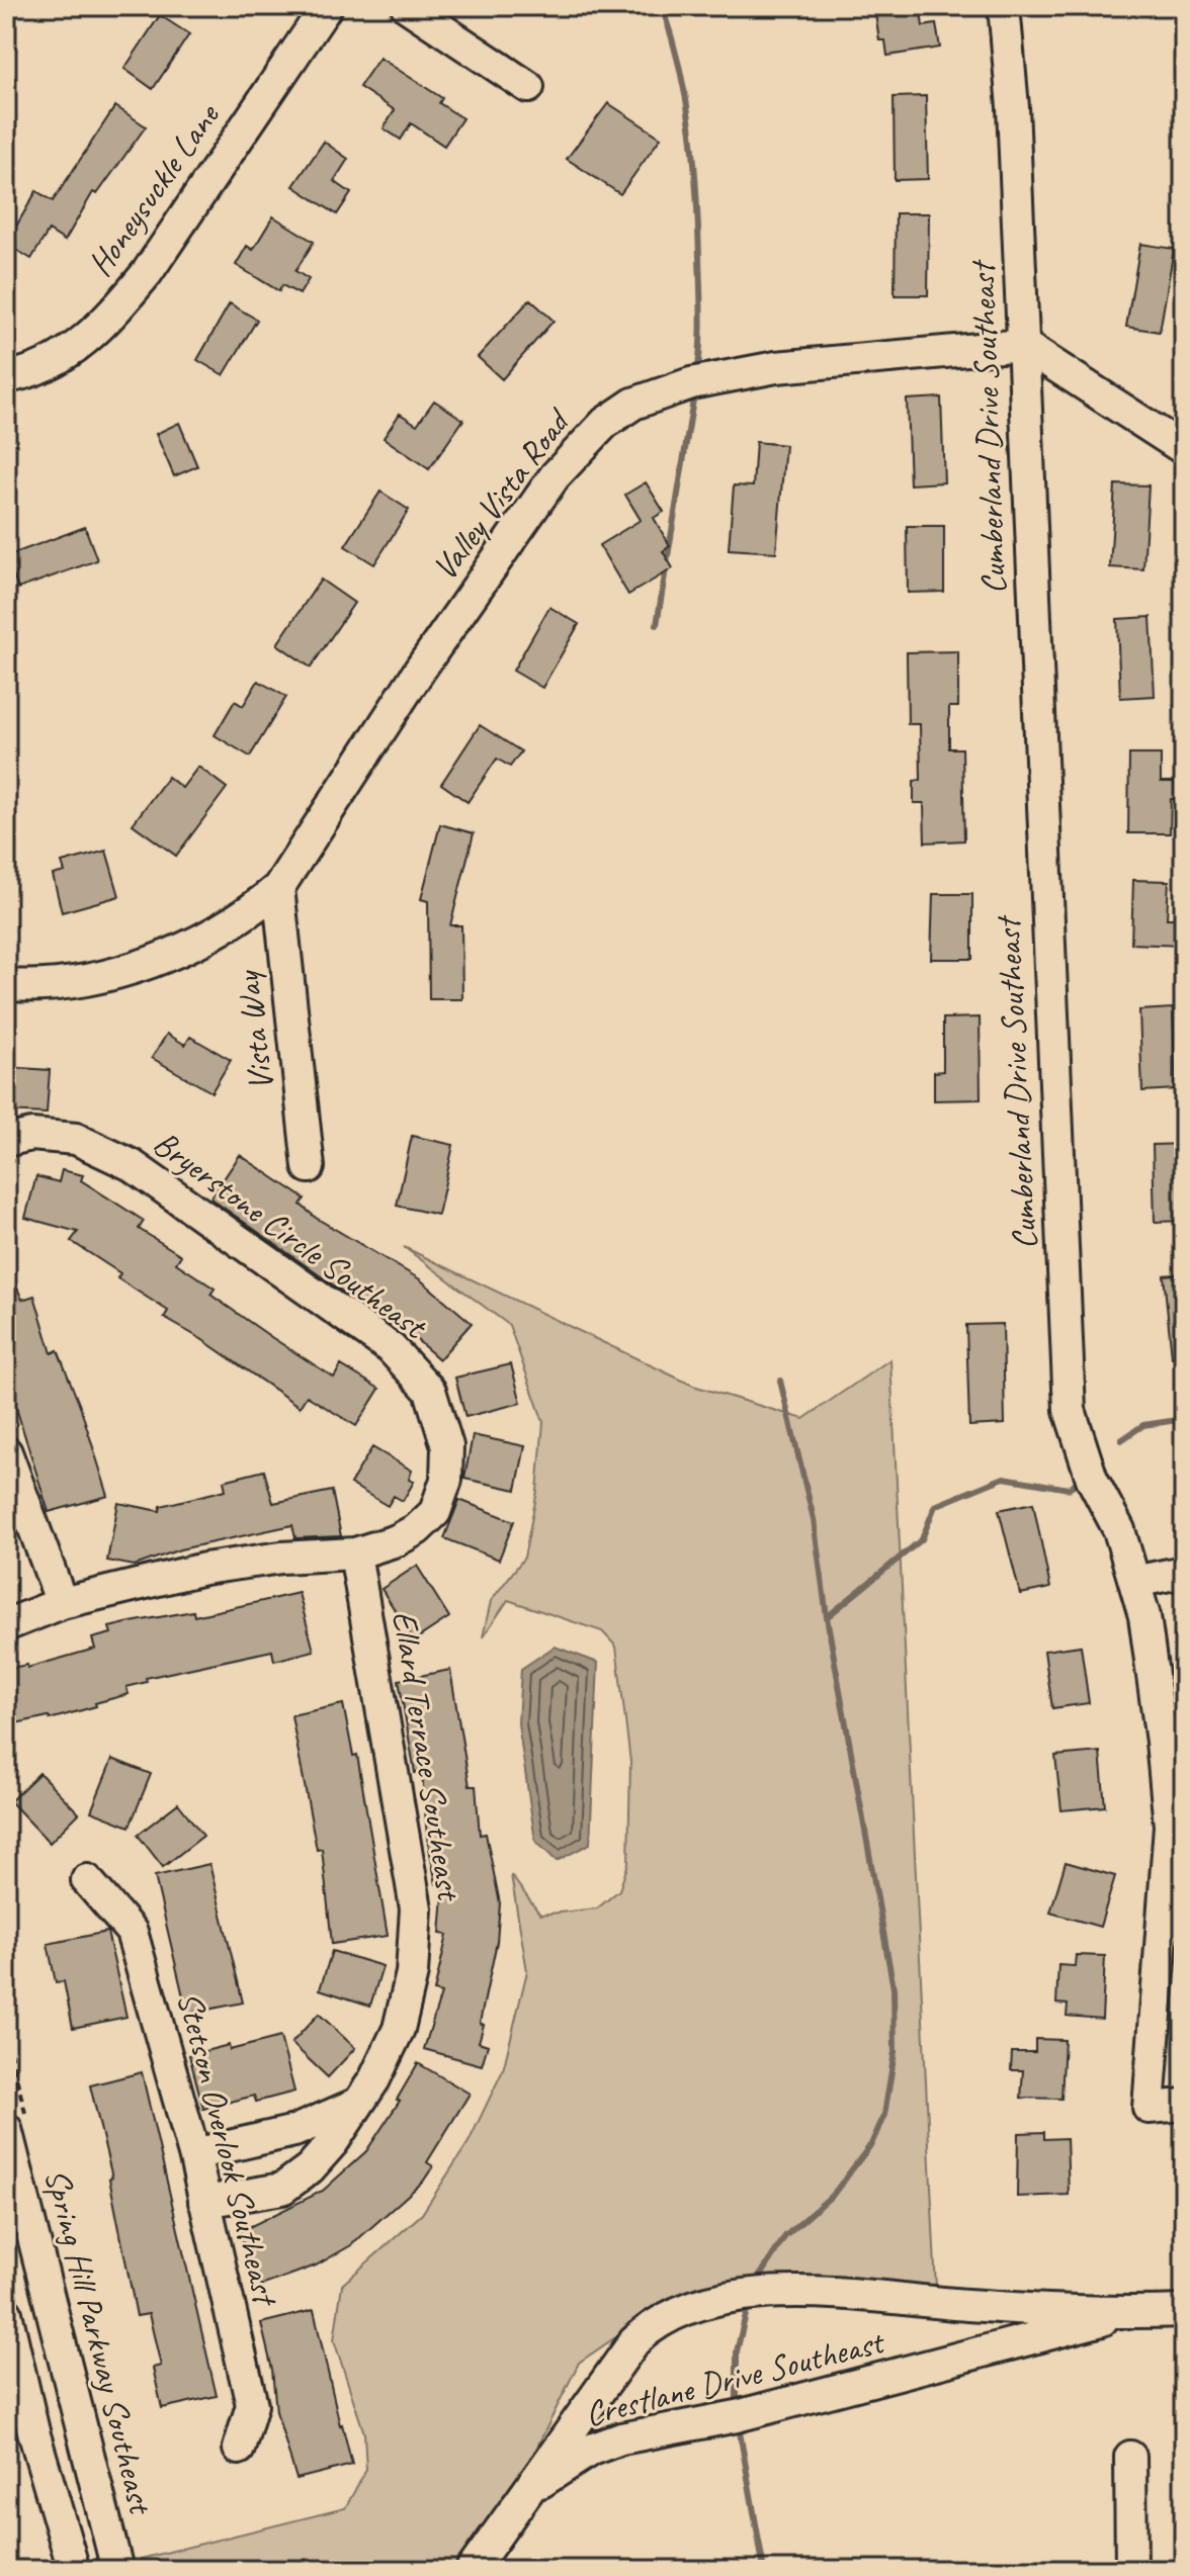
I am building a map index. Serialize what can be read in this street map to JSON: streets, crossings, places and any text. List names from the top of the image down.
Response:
{
  "streets": {
    "street": [
      "Honeysuckle Lane",
      "Cumberland Drive Southeast",
      "Valley Vista Road",
      "Vista Way",
      "Bryerstone Circle Southeast",
      "Ellard Terrace Southeast",
      "Stetson Overlook Southeast",
      "Spring Hill Parkway Southeast",
      "Crestlane Drive Southeast"
    ]
  },
  "crossings": [
    ["Cumberland Drive Southeast", "Valley Vista Road"],
    ["Valley Vista Road", "Vista Way"],
    ["Bryerstone Circle Southeast", "Ellard Terrace Southeast"],
    ["Ellard Terrace Southeast", "Stetson Overlook Southeast"]
  ]
}
